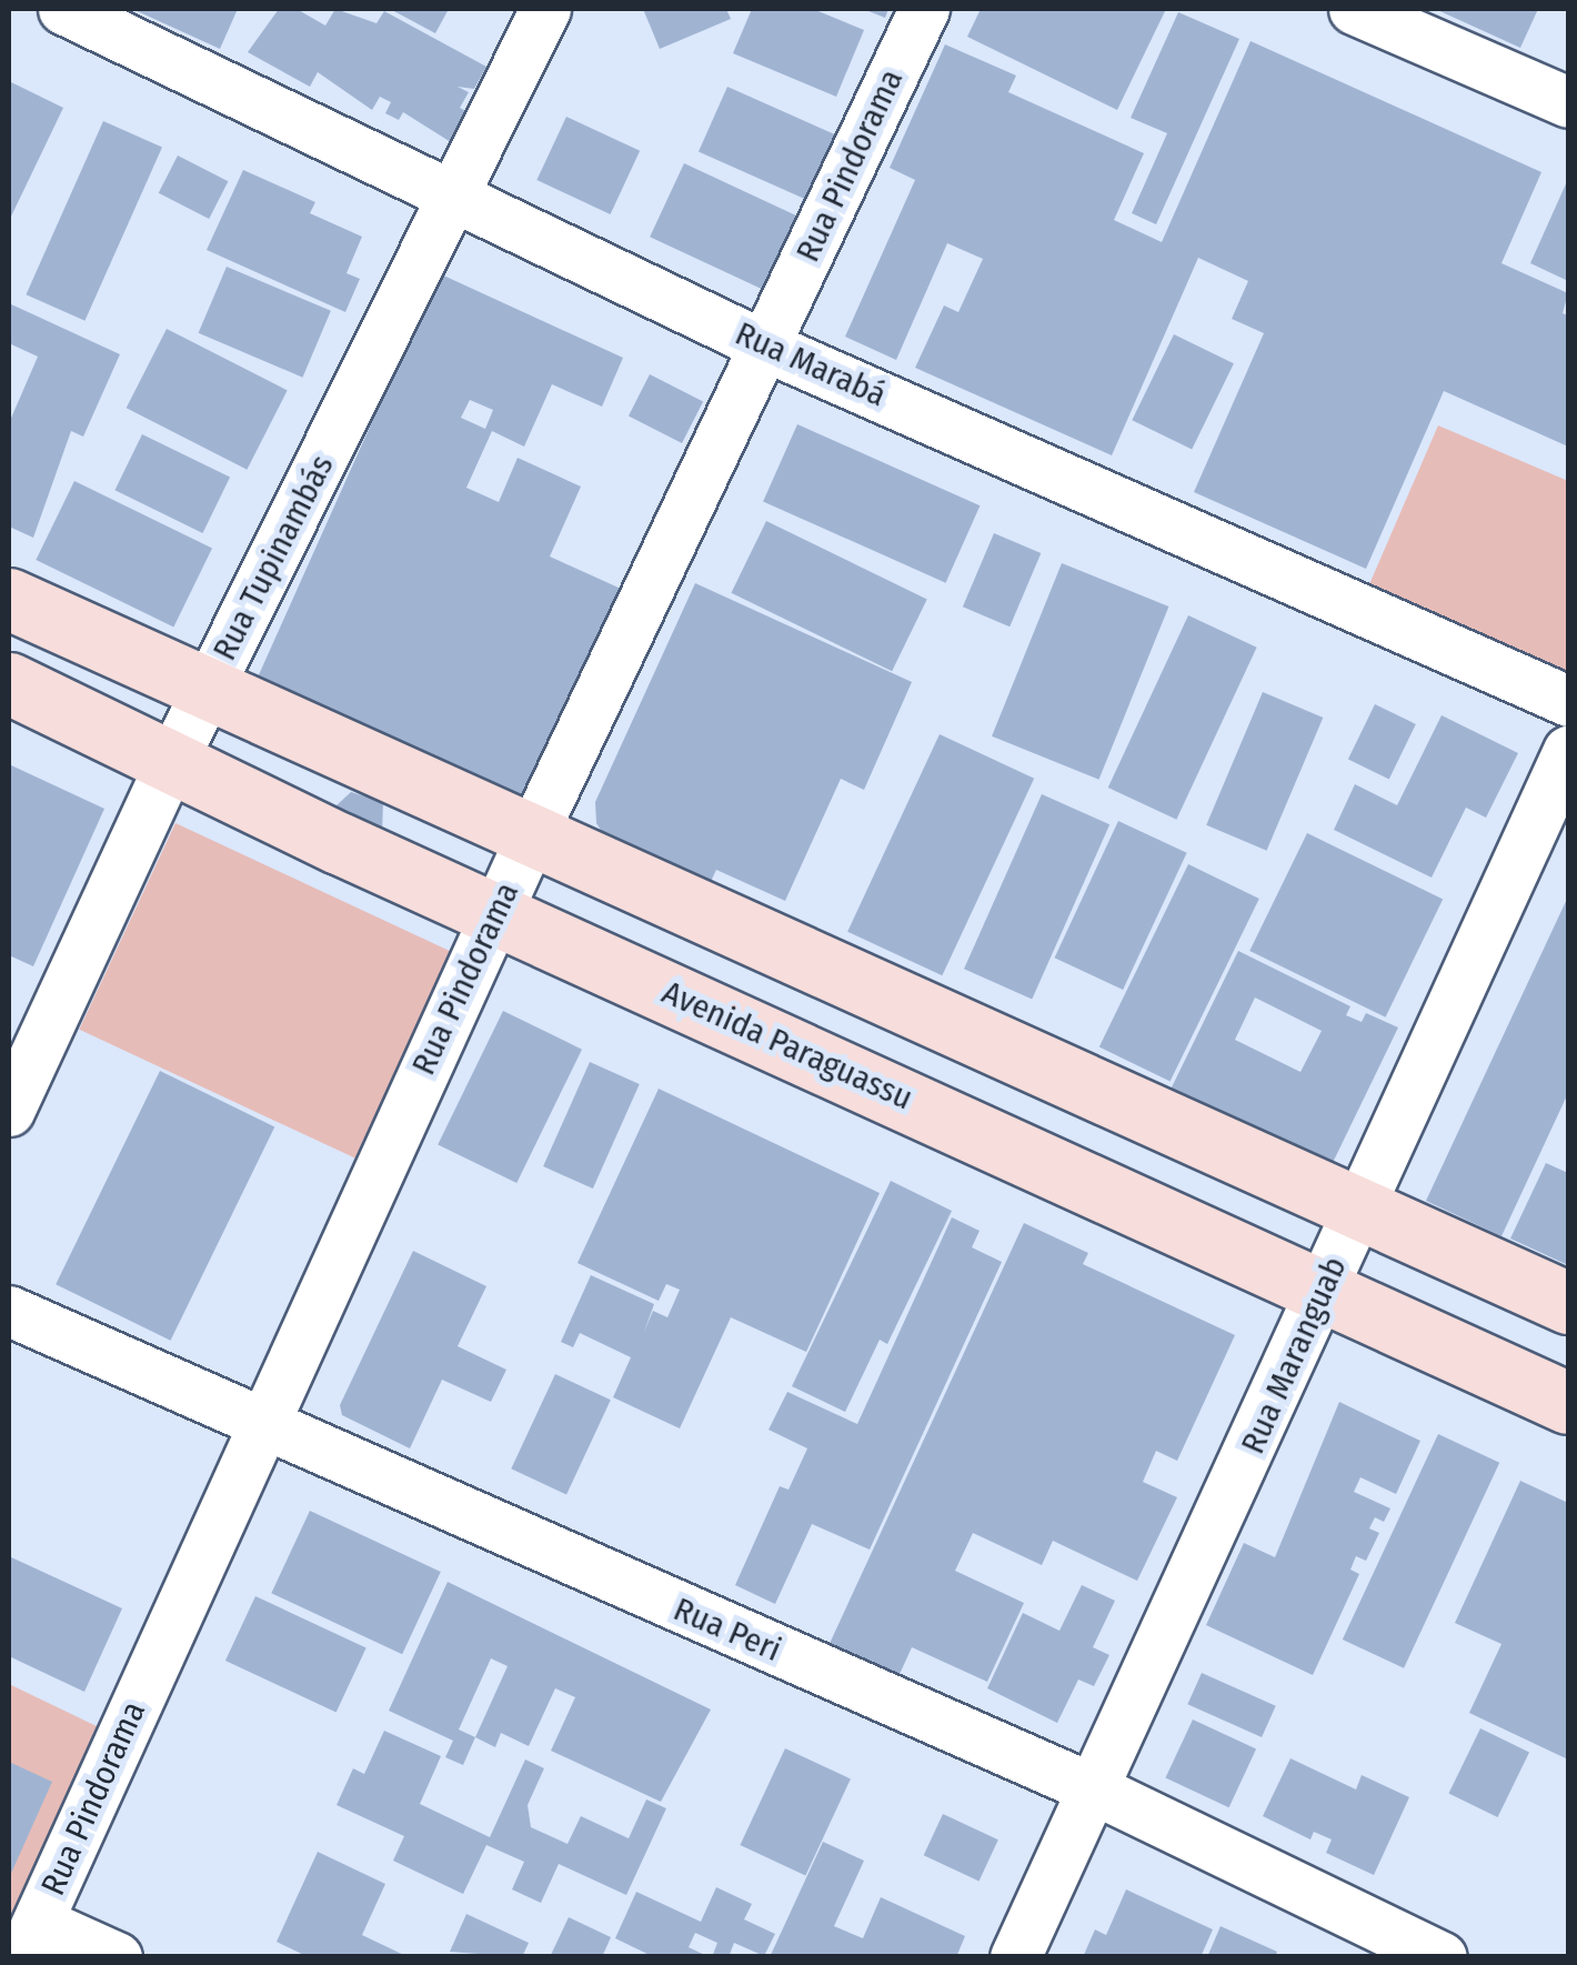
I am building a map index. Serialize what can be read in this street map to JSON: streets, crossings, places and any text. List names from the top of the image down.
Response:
{
  "streets": {
    "main road": ["Avenida Paraguassu"],
    "street": [
      "Rua Pindorama",
      "Rua Marabá",
      "Rua Tupinambás",
      "Rua Maranguab",
      "Rua Peri"
    ]
  },
  "crossings": [
    ["Rua Pindorama", "Rua Marabá"],
    ["Rua Pindorama", "Avenida Paraguassu"],
    ["Rua Pindorama", "Rua Peri"],
    ["Rua Marabá", "Rua Tupinambás"],
    ["Rua Tupinambás", "Avenida Paraguassu"],
    ["Avenida Paraguassu", "Rua Maranguab"],
    ["Rua Maranguab", "Rua Peri"]
  ]
}
